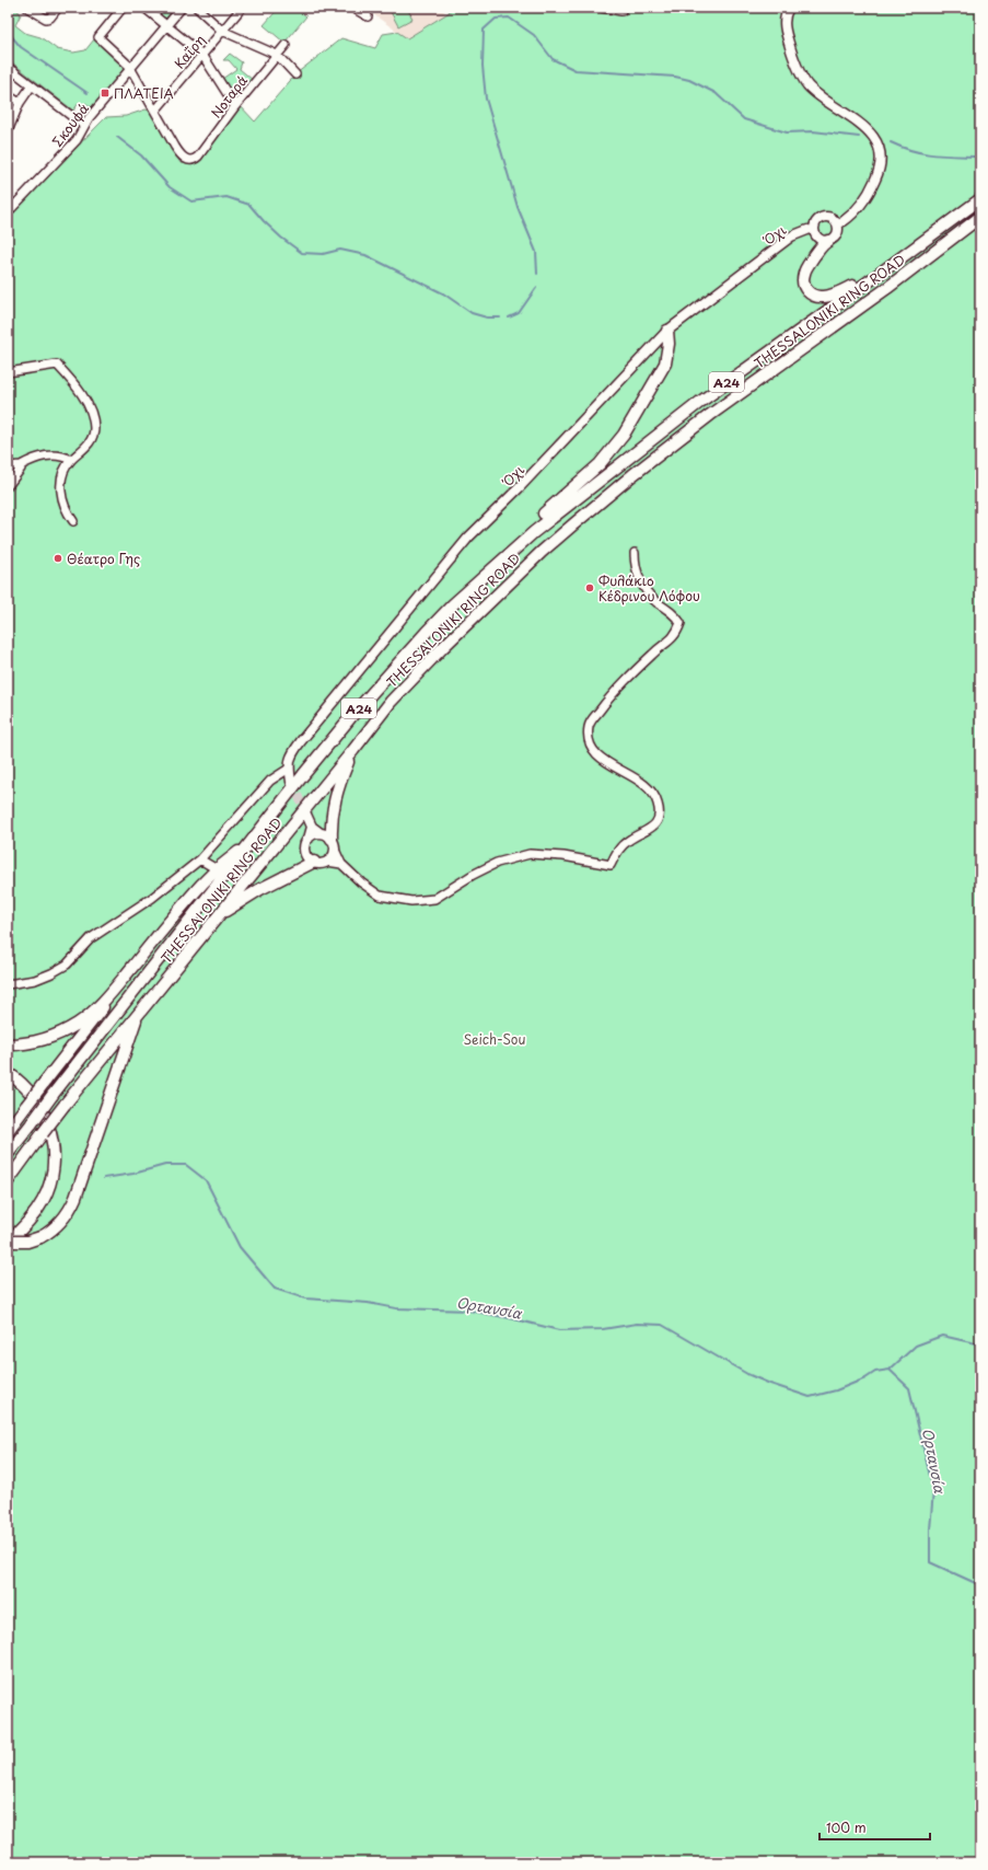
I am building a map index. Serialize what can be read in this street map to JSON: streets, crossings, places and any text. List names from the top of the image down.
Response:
{
  "streets": {
    "highway": ["THESSALONIKI RING ROAD", "Α24"],
    "main road": ["Όχι"],
    "street": ["Καΐρη", "Νοταρά", "Σκουφά"]
  },
  "crossings": [
    ["Καΐρη", "Νοταρά"]
  ],
  "water": ["Ορτανσία"],
  "parks": ["Seich-Sou"],
  "places": {
    "transit": ["ΠΛΑΤΕΙΑ"],
    "other": ["Θέατρο Γης", "Φυλάκιο Κέδρινου Λόφου"]
  },
  "scale_bar": "100 m"
}
